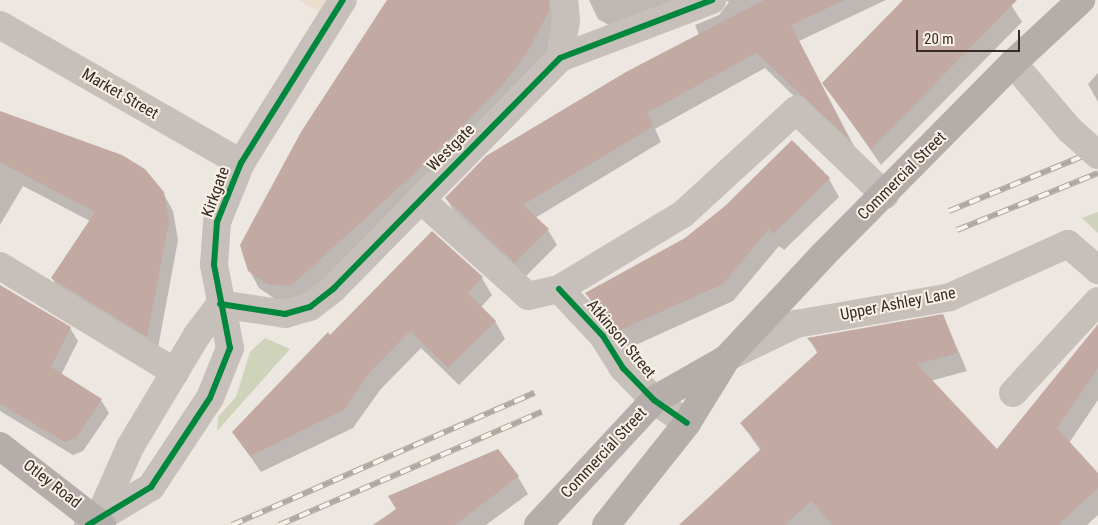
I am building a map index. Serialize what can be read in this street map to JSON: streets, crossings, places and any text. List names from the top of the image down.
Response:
{
  "streets": {
    "main road": ["Commercial Street", "Otley Road"],
    "street": [
      "Market Street",
      "Westgate",
      "Kirkgate",
      "Upper Ashley Lane",
      "Atkinson Street"
    ]
  },
  "crossings": [
    ["Market Street", "Kirkgate"],
    ["Westgate", "Kirkgate"],
    ["Commercial Street", "Upper Ashley Lane"],
    ["Commercial Street", "Atkinson Street"],
    ["Kirkgate", "Otley Road"]
  ],
  "scale_bar": "20 m"
}
